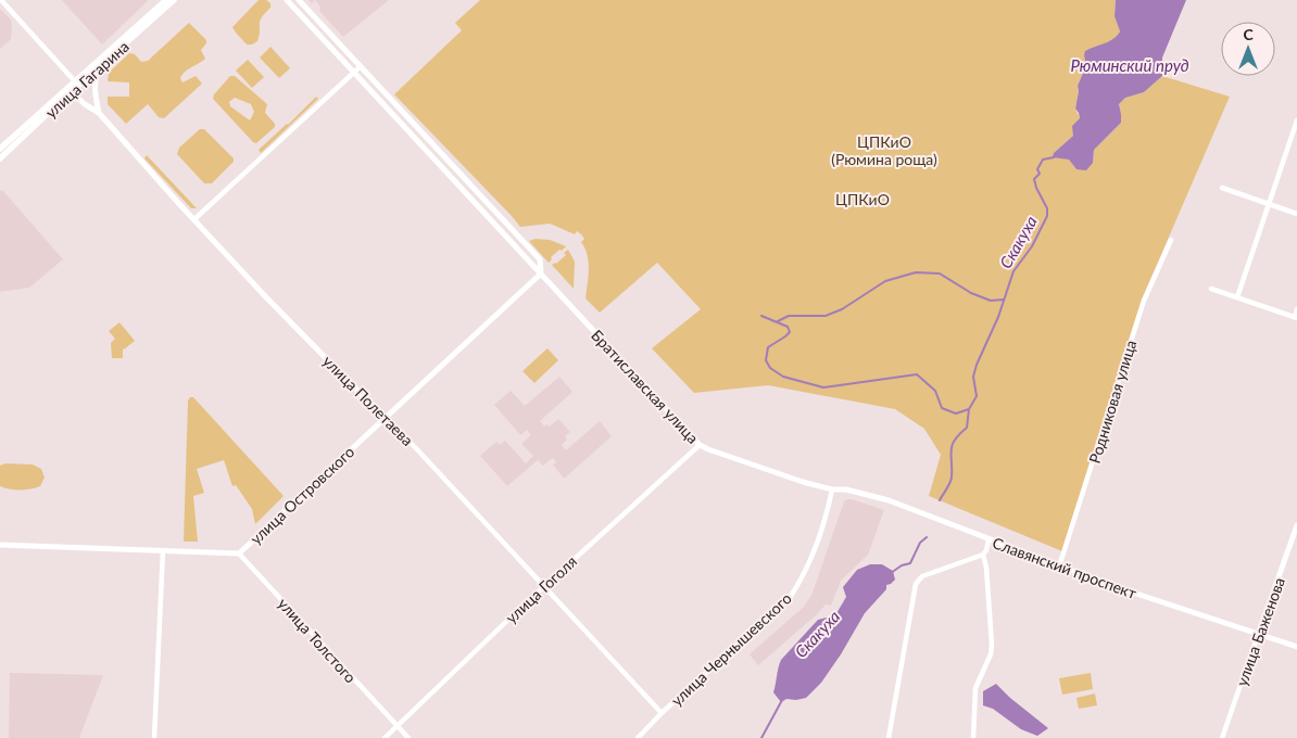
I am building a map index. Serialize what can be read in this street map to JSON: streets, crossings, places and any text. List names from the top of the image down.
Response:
{
  "streets": {
    "main road": ["улица Гагарина"],
    "street": [
      "Братиславская улица",
      "улица Полетаева",
      "Родниковая улица",
      "улица Островского",
      "Славянский проспект",
      "улица Гоголя",
      "улица Баженова",
      "улица Толстого",
      "улица Чернышевского"
    ]
  },
  "crossings": [
    ["улица Гагарина", "улица Полетаева"],
    ["Братиславская улица", "улица Островского"],
    ["Братиславская улица", "Славянский проспект"],
    ["Братиславская улица", "улица Гоголя"],
    ["Братиславская улица", "улица Чернышевского"],
    ["улица Полетаева", "улица Островского"],
    ["улица Полетаева", "улица Гоголя"],
    ["улица Полетаева", "улица Чернышевского"],
    ["Родниковая улица", "Славянский проспект"],
    ["улица Островского", "улица Толстого"],
    ["Славянский проспект", "улица Баженова"],
    ["Славянский проспект", "улица Чернышевского"],
    ["улица Гоголя", "улица Толстого"]
  ],
  "water": ["Рюминский пруд", "Скакуха"],
  "parks": ["ЦПКиО (Рюмина роща)", "ЦПКиО"],
  "north": "top"
}
